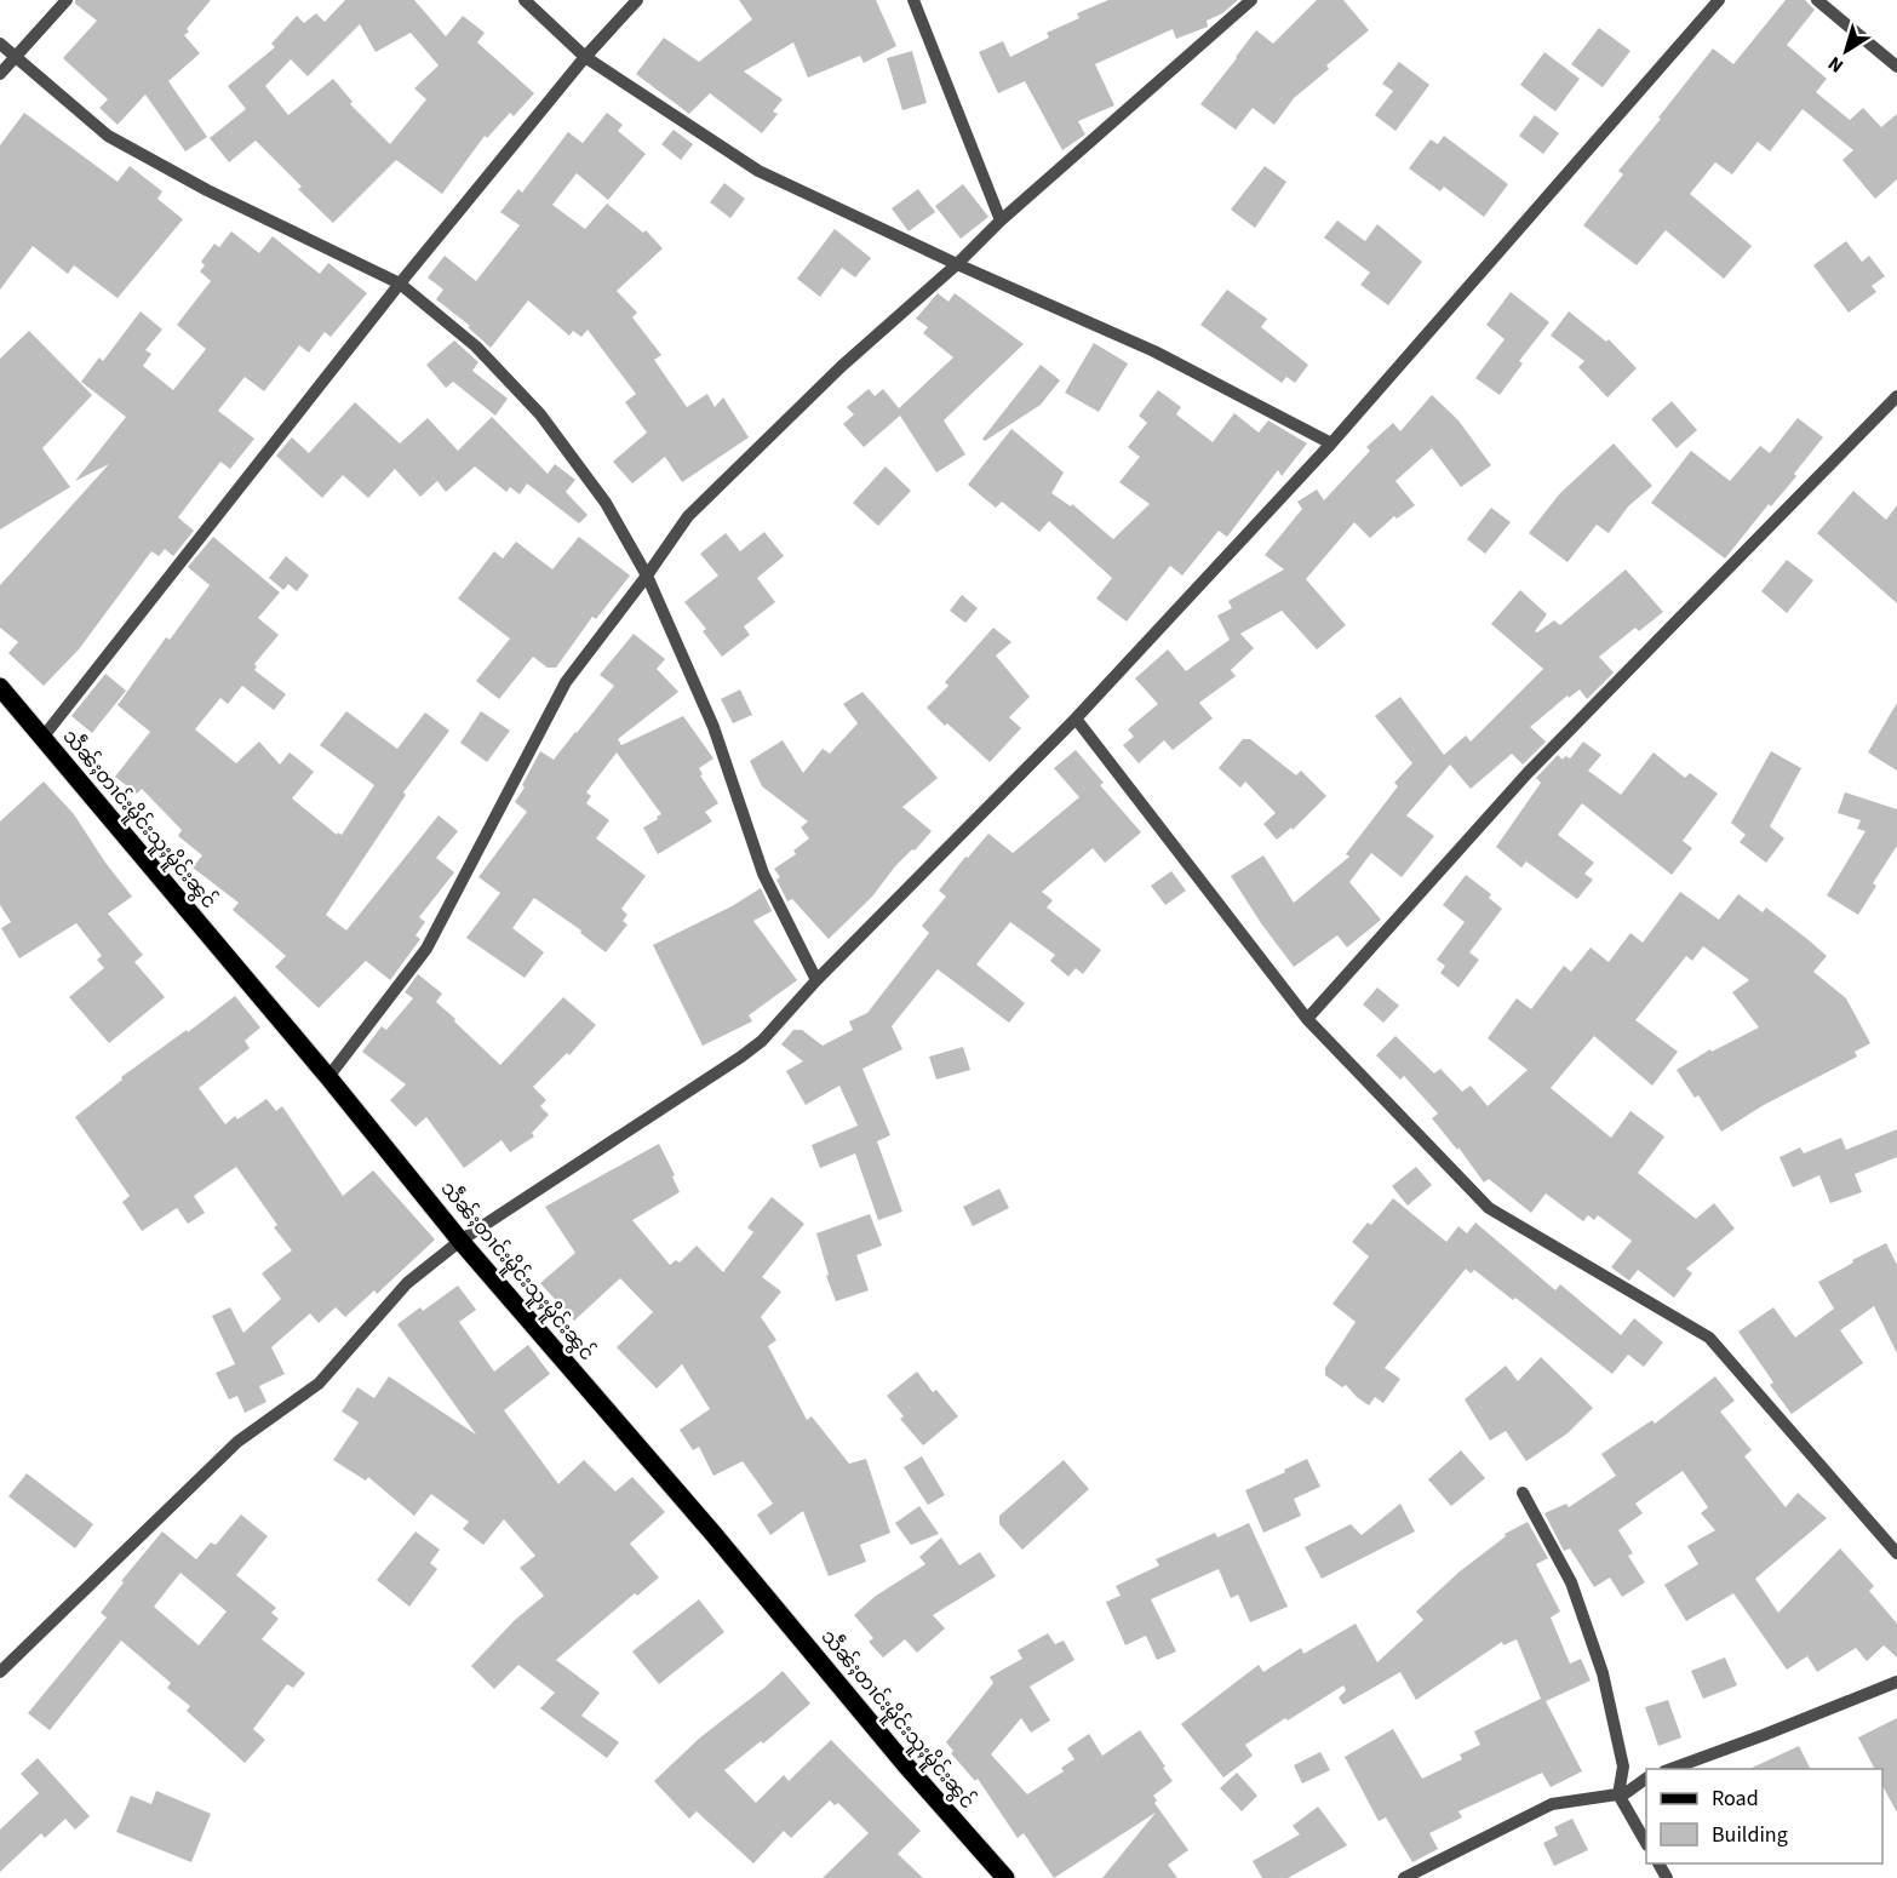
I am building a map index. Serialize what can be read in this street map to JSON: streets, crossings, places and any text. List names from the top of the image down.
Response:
{
  "streets": {
    "main road": ["သဵၼ်ႈတၢင်းမိူင်းသူႈမိူင်းၼွင်"]
  },
  "legend": ["Road", "Building"],
  "north": "bottom left"
}
